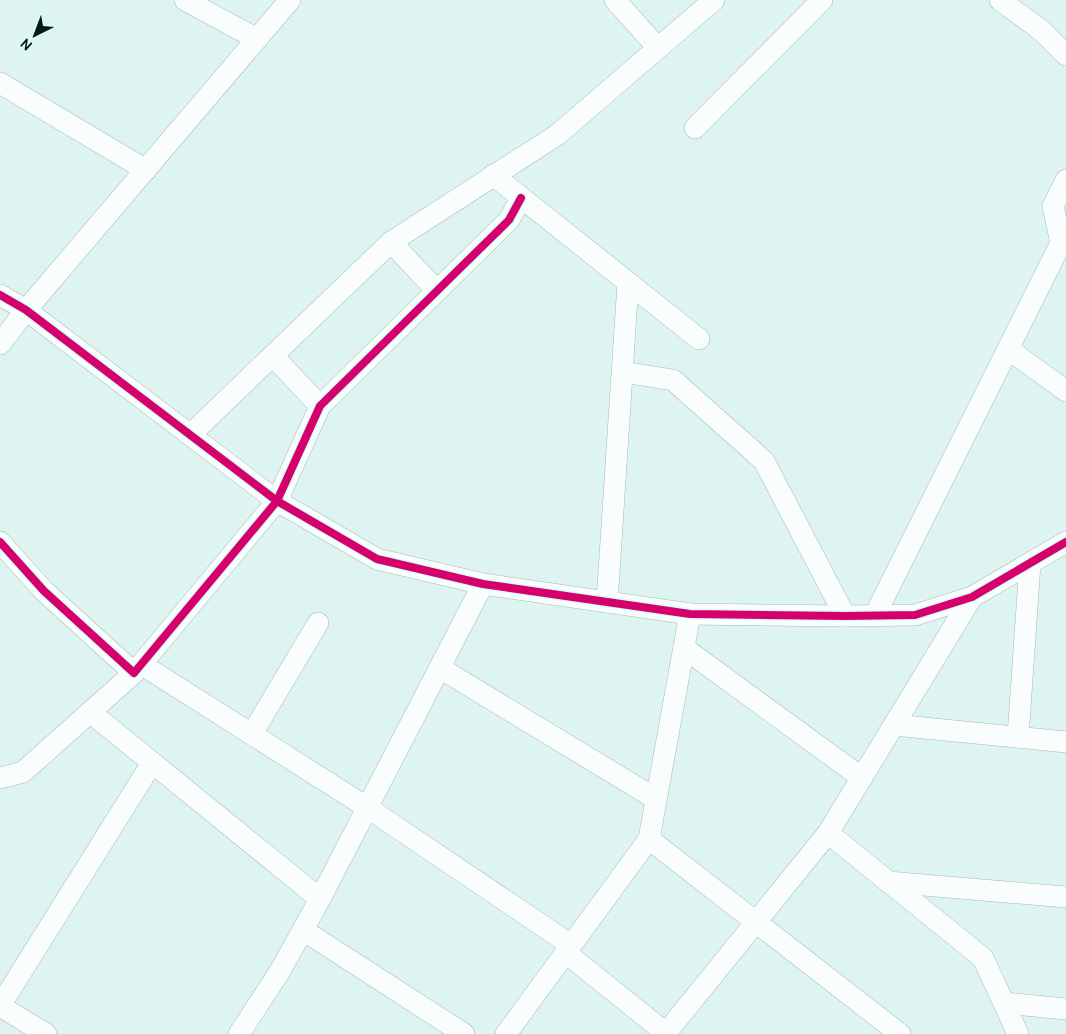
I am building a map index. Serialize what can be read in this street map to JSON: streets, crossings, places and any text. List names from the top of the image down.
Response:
{
  "north": "bottom left"
}
